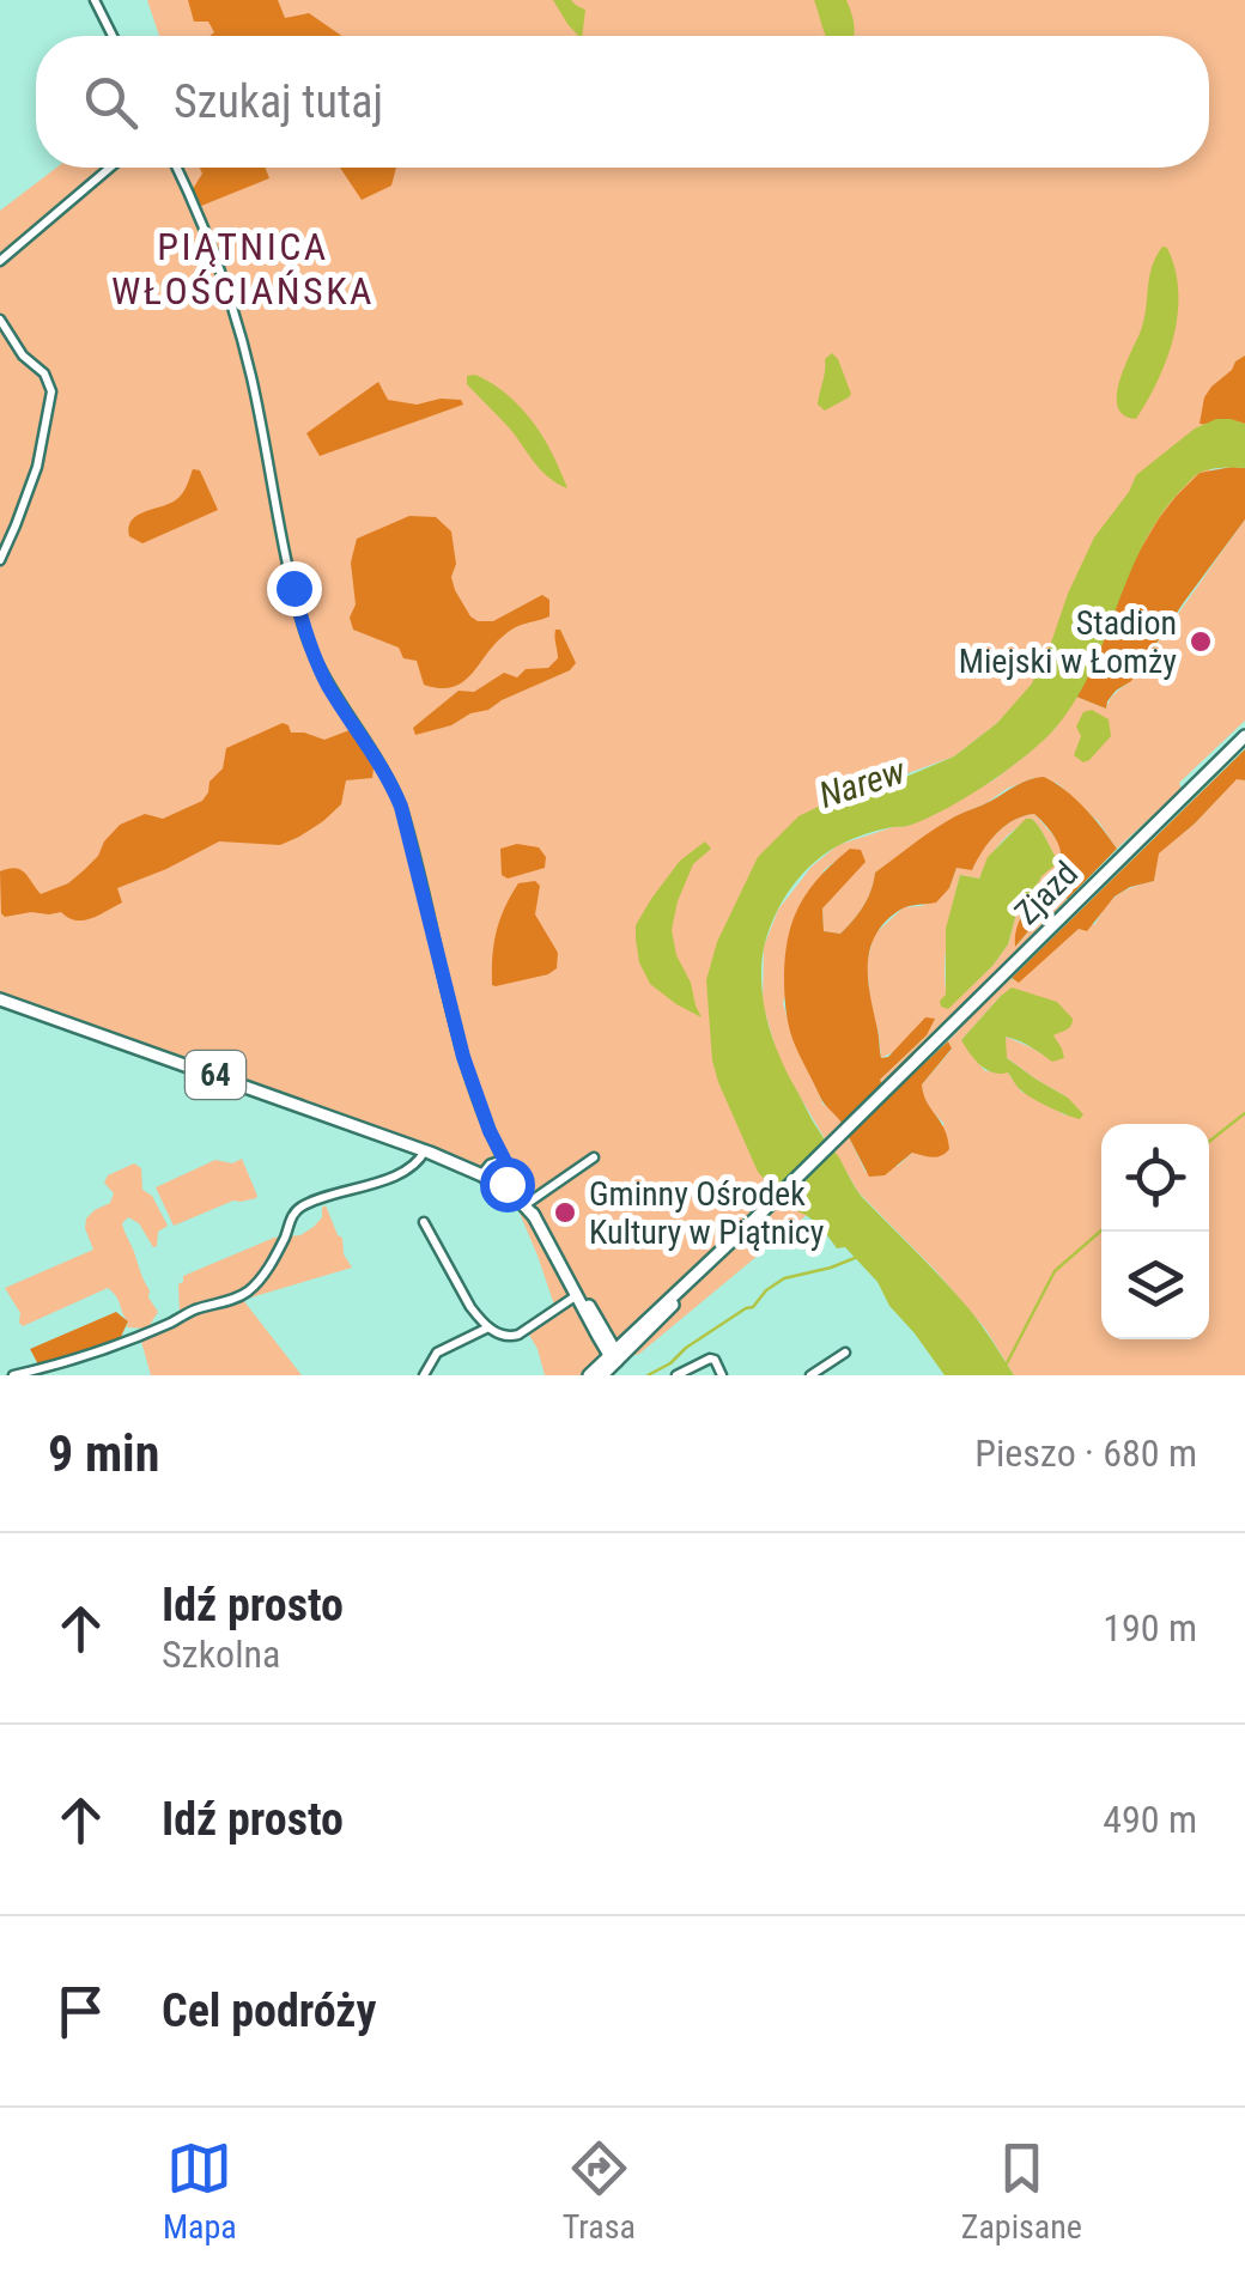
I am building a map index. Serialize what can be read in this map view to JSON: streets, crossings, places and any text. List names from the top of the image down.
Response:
{
  "streets": {
    "main road": ["Zjazd", "64"]
  },
  "districts": ["PIĄTNICA WŁOŚCIAŃSKA"],
  "water": ["Narew"],
  "places": ["Stadion Miejski w Łomży", "Gminny Ośrodek Kultury w Piątnicy"],
  "page": {
    "search": "Szukaj tutaj",
    "heading": ["9 min", "Pieszo · 680 m"],
    "list": [
      ["Idź prosto", "Szkolna", "190 m"],
      ["Idź prosto", "490 m"],
      "Cel podróży"
    ],
    "nav": ["Mapa", "Trasa", "Zapisane"]
  }
}
